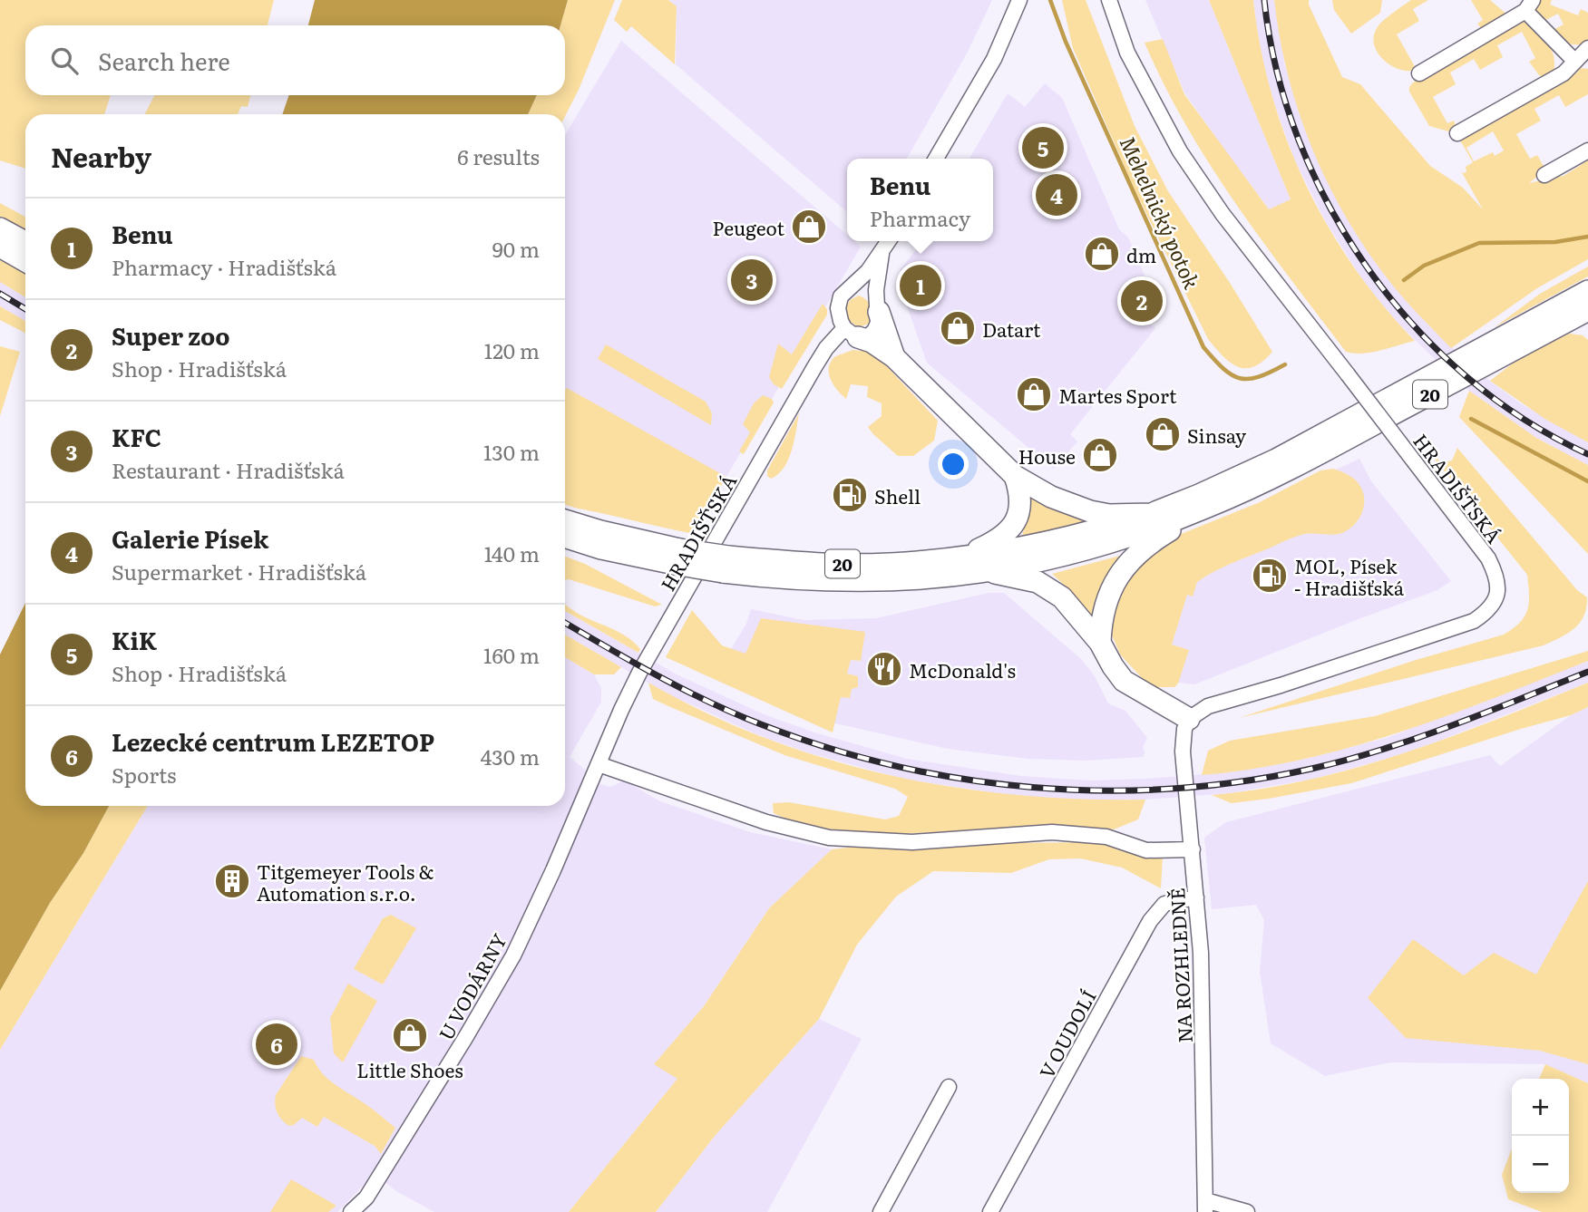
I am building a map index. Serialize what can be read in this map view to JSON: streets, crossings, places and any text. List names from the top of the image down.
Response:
{
  "streets": {
    "highway": ["20"],
    "street": [
      "HRADIŠŤSKÁ",
      "NA ROZHLEDNĚ",
      "U VODÁRNY",
      "V OUDOLÍ"
    ]
  },
  "crossings": [
    ["HRADIŠŤSKÁ", "NA ROZHLEDNĚ"],
    ["HRADIŠŤSKÁ", "U VODÁRNY"],
    ["NA ROZHLEDNĚ", "V OUDOLÍ"]
  ],
  "water": ["Mehelnický potok"],
  "places": {
    "shop": [
      "Peugeot",
      "dm",
      "Datart",
      "Martes Sport",
      "Sinsay",
      "House",
      "Little Shoes"
    ],
    "fuel station": ["Shell", "MOL, Písek - Hradišťská"],
    "restaurant": ["McDonald's"],
    "building": ["Titgemeyer Tools & Automation s.r.o."]
  },
  "page": {
    "search": "Search here",
    "heading": ["Nearby", "6 results"],
    "pins": [
      "5",
      "4",
      "3",
      "1",
      "2",
      "6"
    ],
    "popup": ["Benu", "Pharmacy"],
    "list": [
      {
        "mark": "1",
        "name": "Benu",
        "note": "Pharmacy · Hradišťská",
        "value": "90 m"
      },
      {
        "mark": "2",
        "name": "Super zoo",
        "note": "Shop · Hradišťská",
        "value": "120 m"
      },
      {
        "mark": "3",
        "name": "KFC",
        "note": "Restaurant · Hradišťská",
        "value": "130 m"
      },
      {
        "mark": "4",
        "name": "Galerie Písek",
        "note": "Supermarket · Hradišťská",
        "value": "140 m"
      },
      {
        "mark": "5",
        "name": "KiK",
        "note": "Shop · Hradišťská",
        "value": "160 m"
      },
      {
        "mark": "6",
        "name": "Lezecké centrum LEZETOP",
        "note": "Sports",
        "value": "430 m"
      }
    ],
    "map_buttons": ["+", "−"]
  }
}
